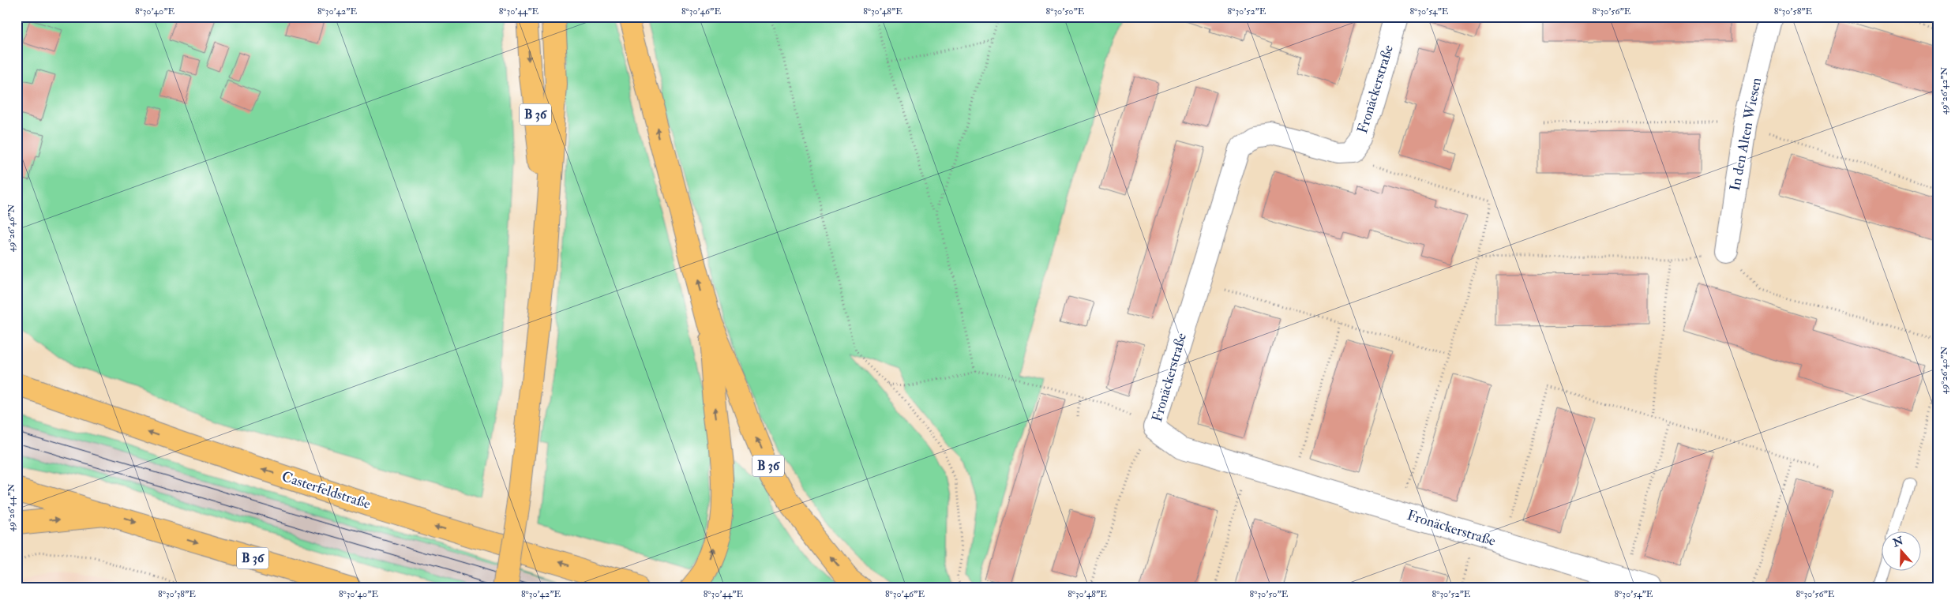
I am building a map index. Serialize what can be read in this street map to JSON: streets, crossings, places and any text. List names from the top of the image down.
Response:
{
  "streets": {
    "main road": ["B 36", "Casterfeldstraße"],
    "street": ["Fronäckerstraße", "In den Alten Wiesen"]
  },
  "north": "top",
  "coordinates": [
    "8°30'40\"E",
    "8°30'42\"E",
    "8°30'44\"E",
    "8°30'46\"E",
    "8°30'48\"E",
    "8°30'50\"E",
    "8°30'52\"E",
    "8°30'54\"E",
    "8°30'56\"E",
    "8°30'58\"E",
    "49°26'42\"N",
    "49°26'46\"N",
    "49°26'40\"N",
    "49°26'44\"N",
    "8°30'38\"E"
  ]
}
